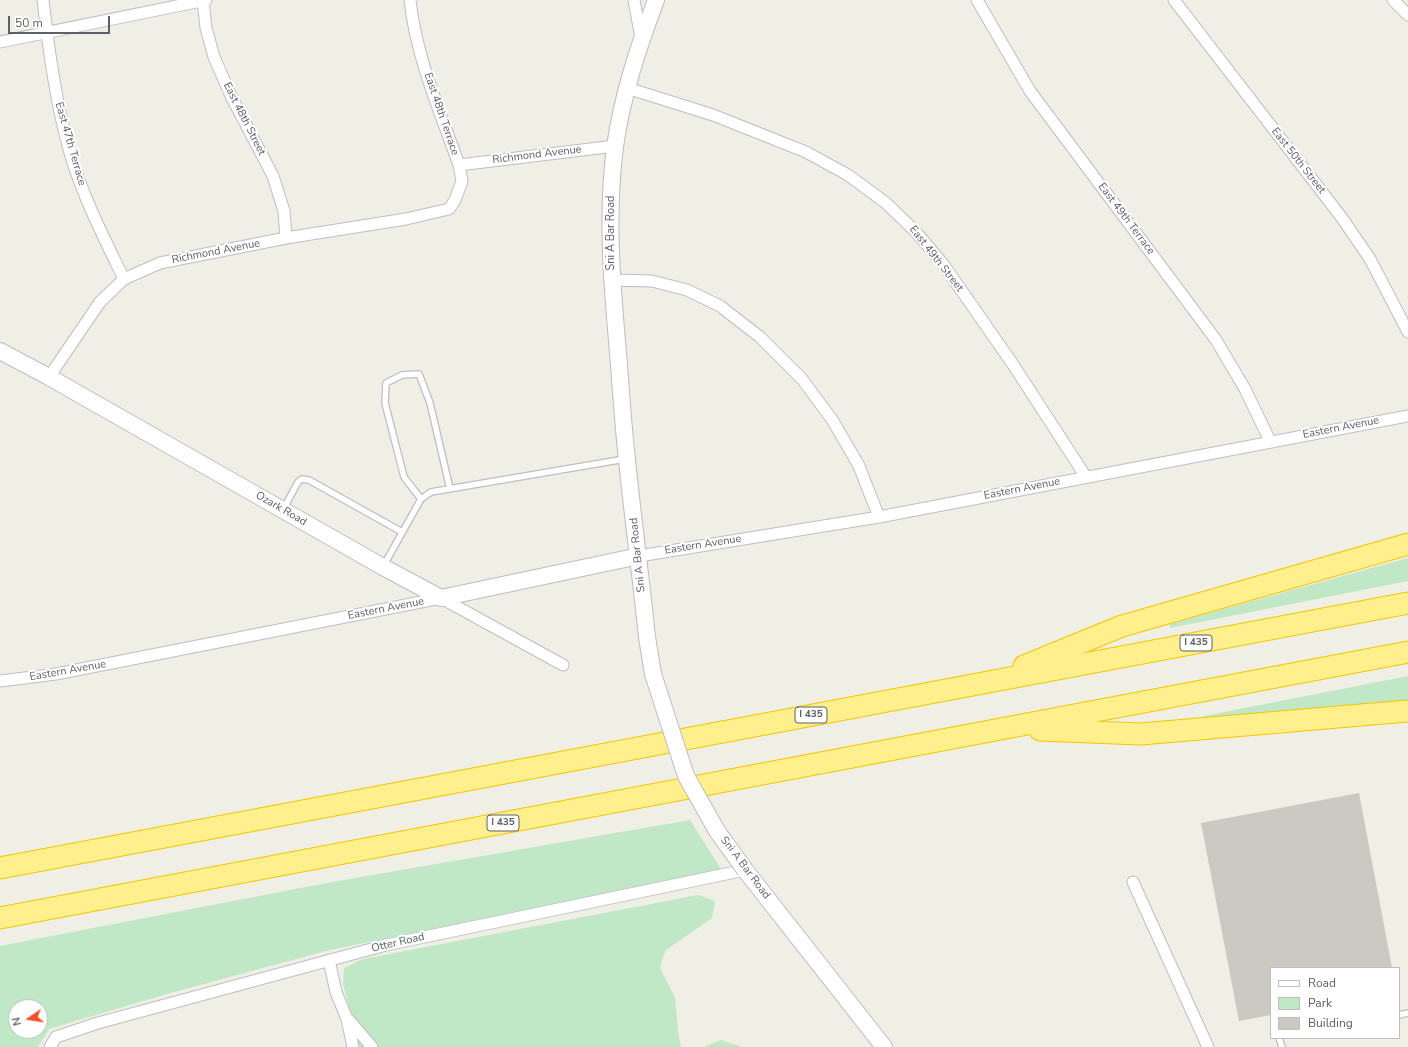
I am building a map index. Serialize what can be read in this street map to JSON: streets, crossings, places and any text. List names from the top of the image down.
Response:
{
  "streets": {
    "highway": ["I 435"],
    "street": [
      "East 48th Terrace",
      "East 48th Street",
      "East 47th Terrace",
      "Richmond Avenue",
      "East 50th Street",
      "East 49th Terrace",
      "Sni A Bar Road",
      "East 49th Street",
      "Eastern Avenue",
      "Ozark Road",
      "Otter Road"
    ]
  },
  "crossings": [
    ["East 48th Terrace", "Richmond Avenue"],
    ["East 48th Street", "Richmond Avenue"],
    ["East 47th Terrace", "Richmond Avenue"],
    ["Richmond Avenue", "Sni A Bar Road"],
    ["Richmond Avenue", "Ozark Road"],
    ["East 49th Terrace", "Eastern Avenue"],
    ["Sni A Bar Road", "East 49th Street"],
    ["Sni A Bar Road", "Eastern Avenue"],
    ["Sni A Bar Road", "Otter Road"],
    ["East 49th Street", "Eastern Avenue"],
    ["Eastern Avenue", "Ozark Road"]
  ],
  "legend": ["Road", "Park", "Building"],
  "scale_bar": "50 m",
  "north": "left"
}
